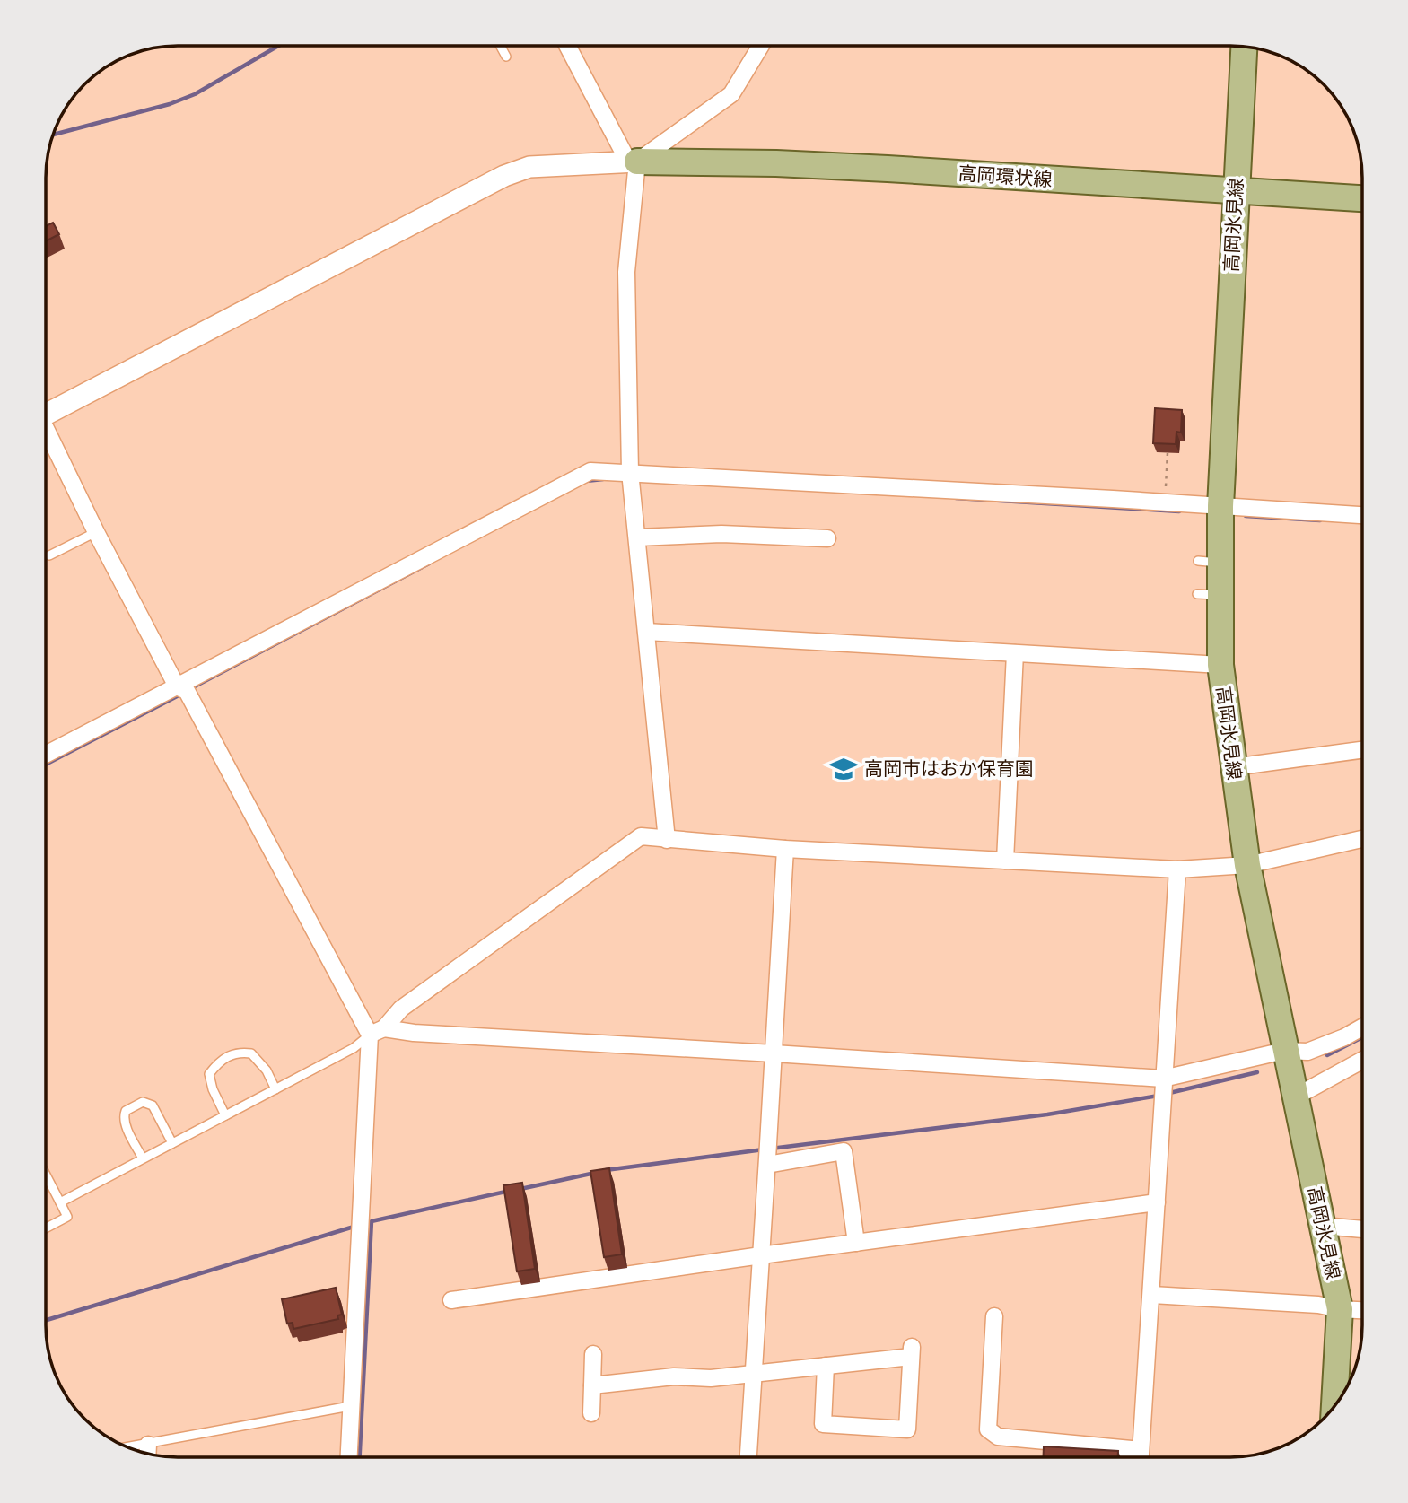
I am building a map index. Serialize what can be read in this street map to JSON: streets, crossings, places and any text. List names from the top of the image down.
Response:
{
  "streets": {
    "main road": ["高岡環状線", "高岡氷見線"]
  },
  "crossings": [
    ["高岡環状線", "高岡氷見線"]
  ],
  "places": {
    "school or university": ["高岡市はおか保育園"]
  }
}
